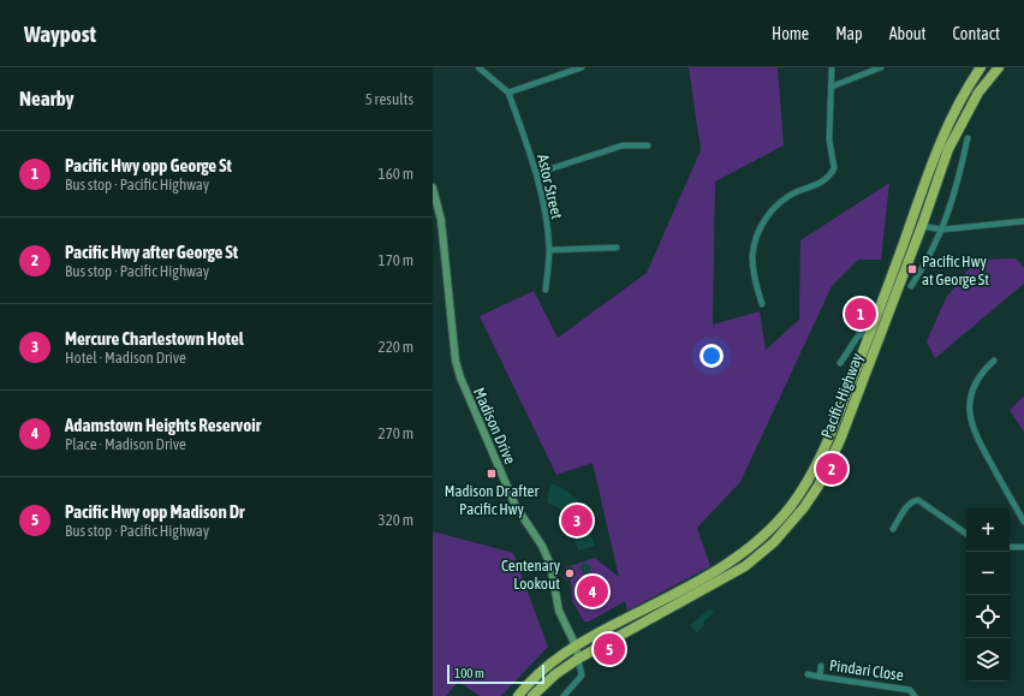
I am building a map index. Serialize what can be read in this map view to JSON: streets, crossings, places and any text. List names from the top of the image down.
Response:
{
  "streets": {
    "highway": ["Pacific Highway"],
    "main road": ["Madison Drive"],
    "street": ["Astor Street", "Pindari Close"]
  },
  "crossings": [
    ["Pacific Highway", "Madison Drive"]
  ],
  "places": {
    "transit": ["Pacific Hwy at George St", "Madison Dr after Pacific Hwy"],
    "other": ["Centenary Lookout"]
  },
  "scale_bar": "100 m",
  "page": {
    "header": "Waypost",
    "nav": [
      "Home",
      "Map",
      "About",
      "Contact"
    ],
    "heading": ["Nearby", "5 results"],
    "list": [
      {
        "mark": "1",
        "name": "Pacific Hwy opp George St",
        "note": "Bus stop · Pacific Highway",
        "value": "160 m"
      },
      {
        "mark": "2",
        "name": "Pacific Hwy after George St",
        "note": "Bus stop · Pacific Highway",
        "value": "170 m"
      },
      {
        "mark": "3",
        "name": "Mercure Charlestown Hotel",
        "note": "Hotel · Madison Drive",
        "value": "220 m"
      },
      {
        "mark": "4",
        "name": "Adamstown Heights Reservoir",
        "note": "Place · Madison Drive",
        "value": "270 m"
      },
      {
        "mark": "5",
        "name": "Pacific Hwy opp Madison Dr",
        "note": "Bus stop · Pacific Highway",
        "value": "320 m"
      }
    ],
    "pins": [
      "1",
      "2",
      "3",
      "4",
      "5"
    ],
    "map_buttons": ["+", "−"],
    "scale": "100 m"
  }
}
